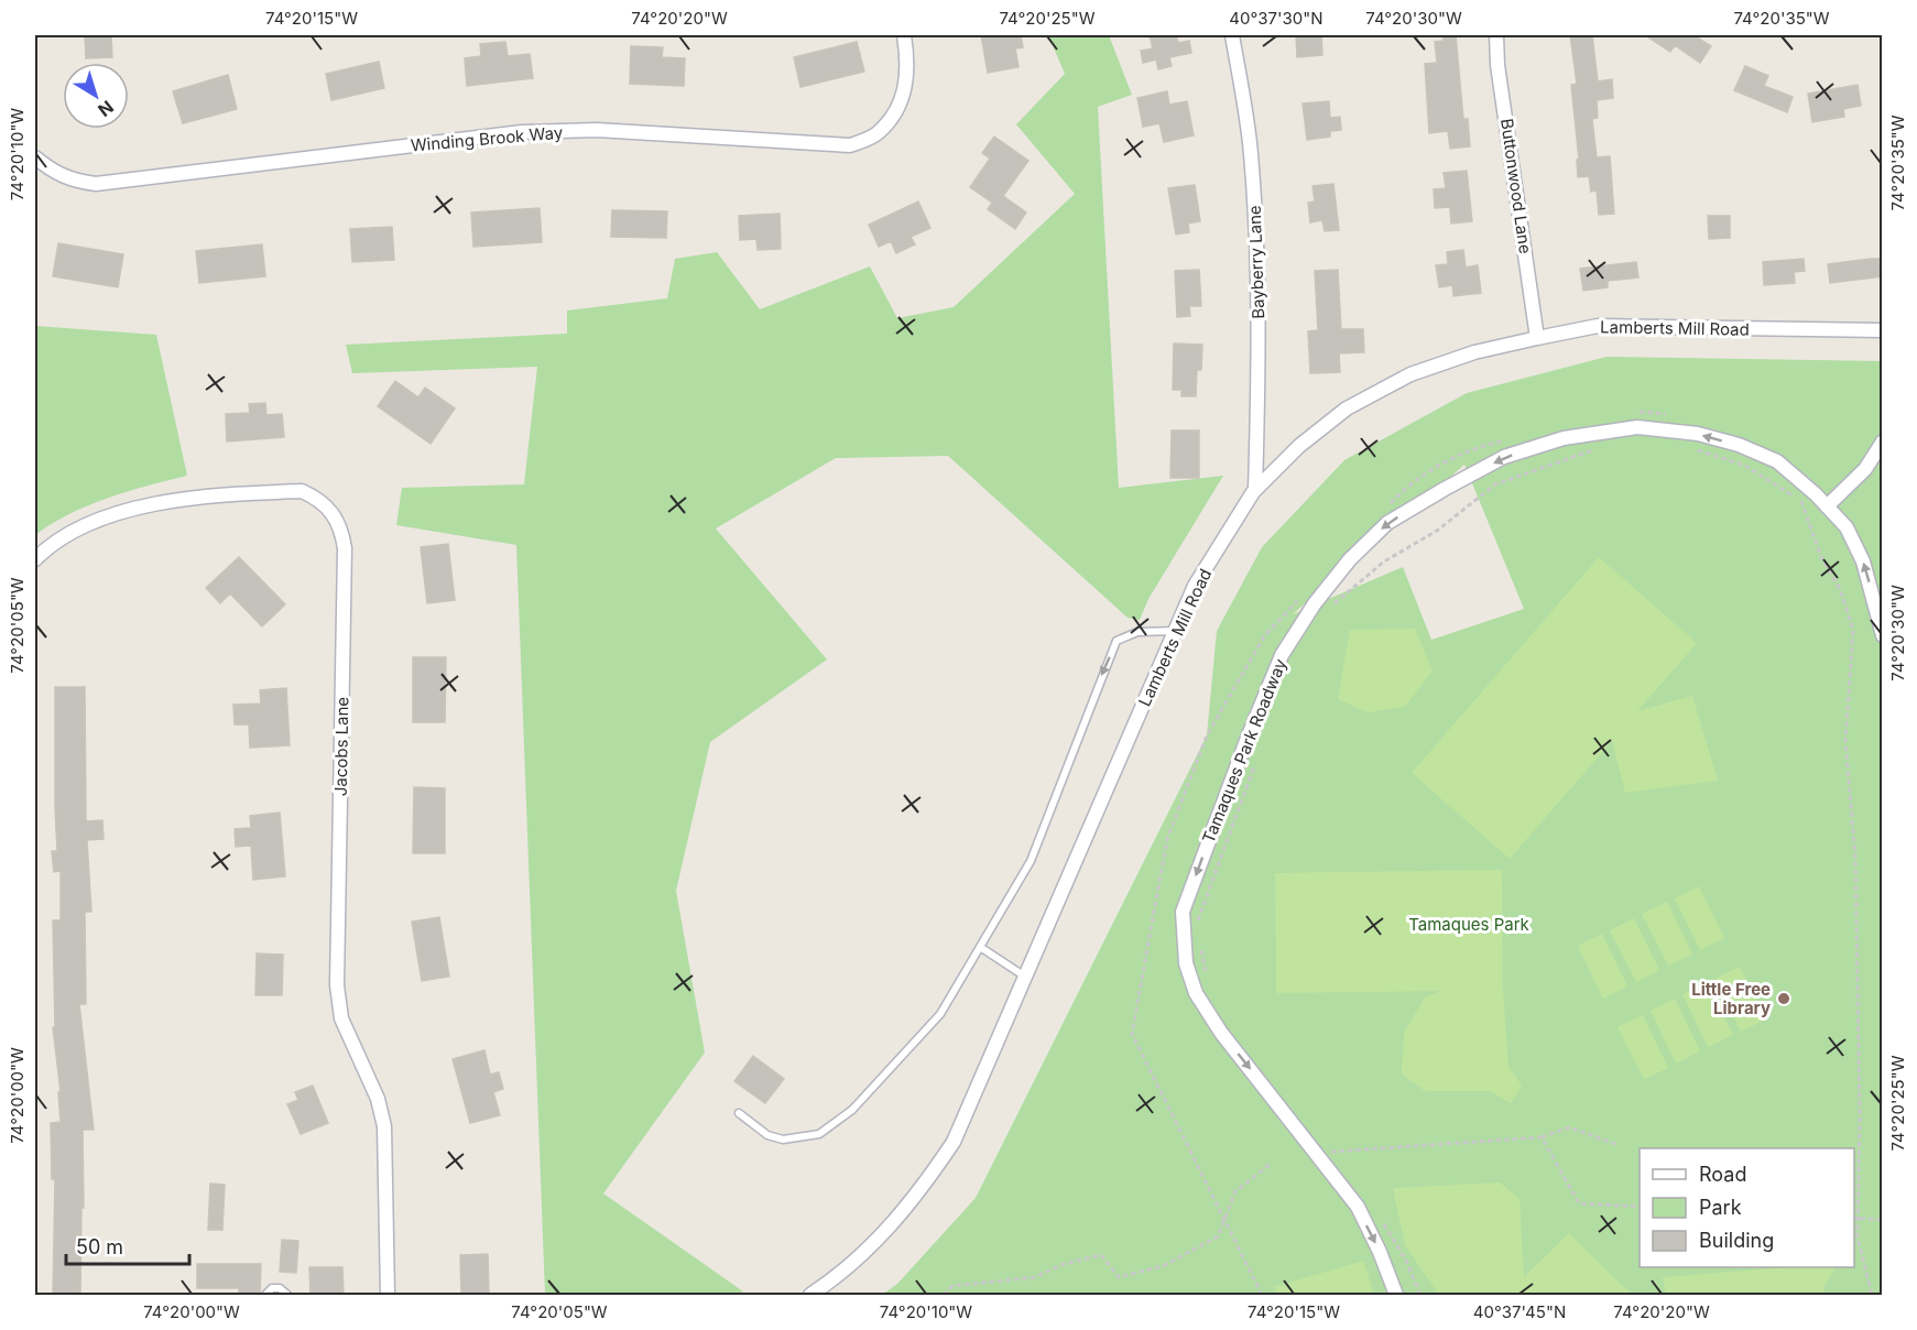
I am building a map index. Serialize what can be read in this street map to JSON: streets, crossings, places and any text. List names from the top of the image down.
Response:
{
  "streets": {
    "street": [
      "Winding Brook Way",
      "Buttonwood Lane",
      "Bayberry Lane",
      "Lamberts Mill Road",
      "Jacobs Lane",
      "Tamaques Park Roadway"
    ]
  },
  "crossings": [
    ["Buttonwood Lane", "Lamberts Mill Road"],
    ["Bayberry Lane", "Lamberts Mill Road"]
  ],
  "parks": ["Tamaques Park"],
  "places": ["Little Free Library"],
  "legend": ["Road", "Park", "Building"],
  "scale_bar": "50 m",
  "north": "bottom right",
  "coordinates": [
    "74°20'15\"W",
    "74°20'20\"W",
    "74°20'25\"W",
    "40°37'30\"N",
    "74°20'30\"W",
    "74°20'35\"W",
    "74°20'10\"W",
    "74°20'05\"W",
    "74°20'00\"W",
    "40°37'45\"N"
  ]
}
